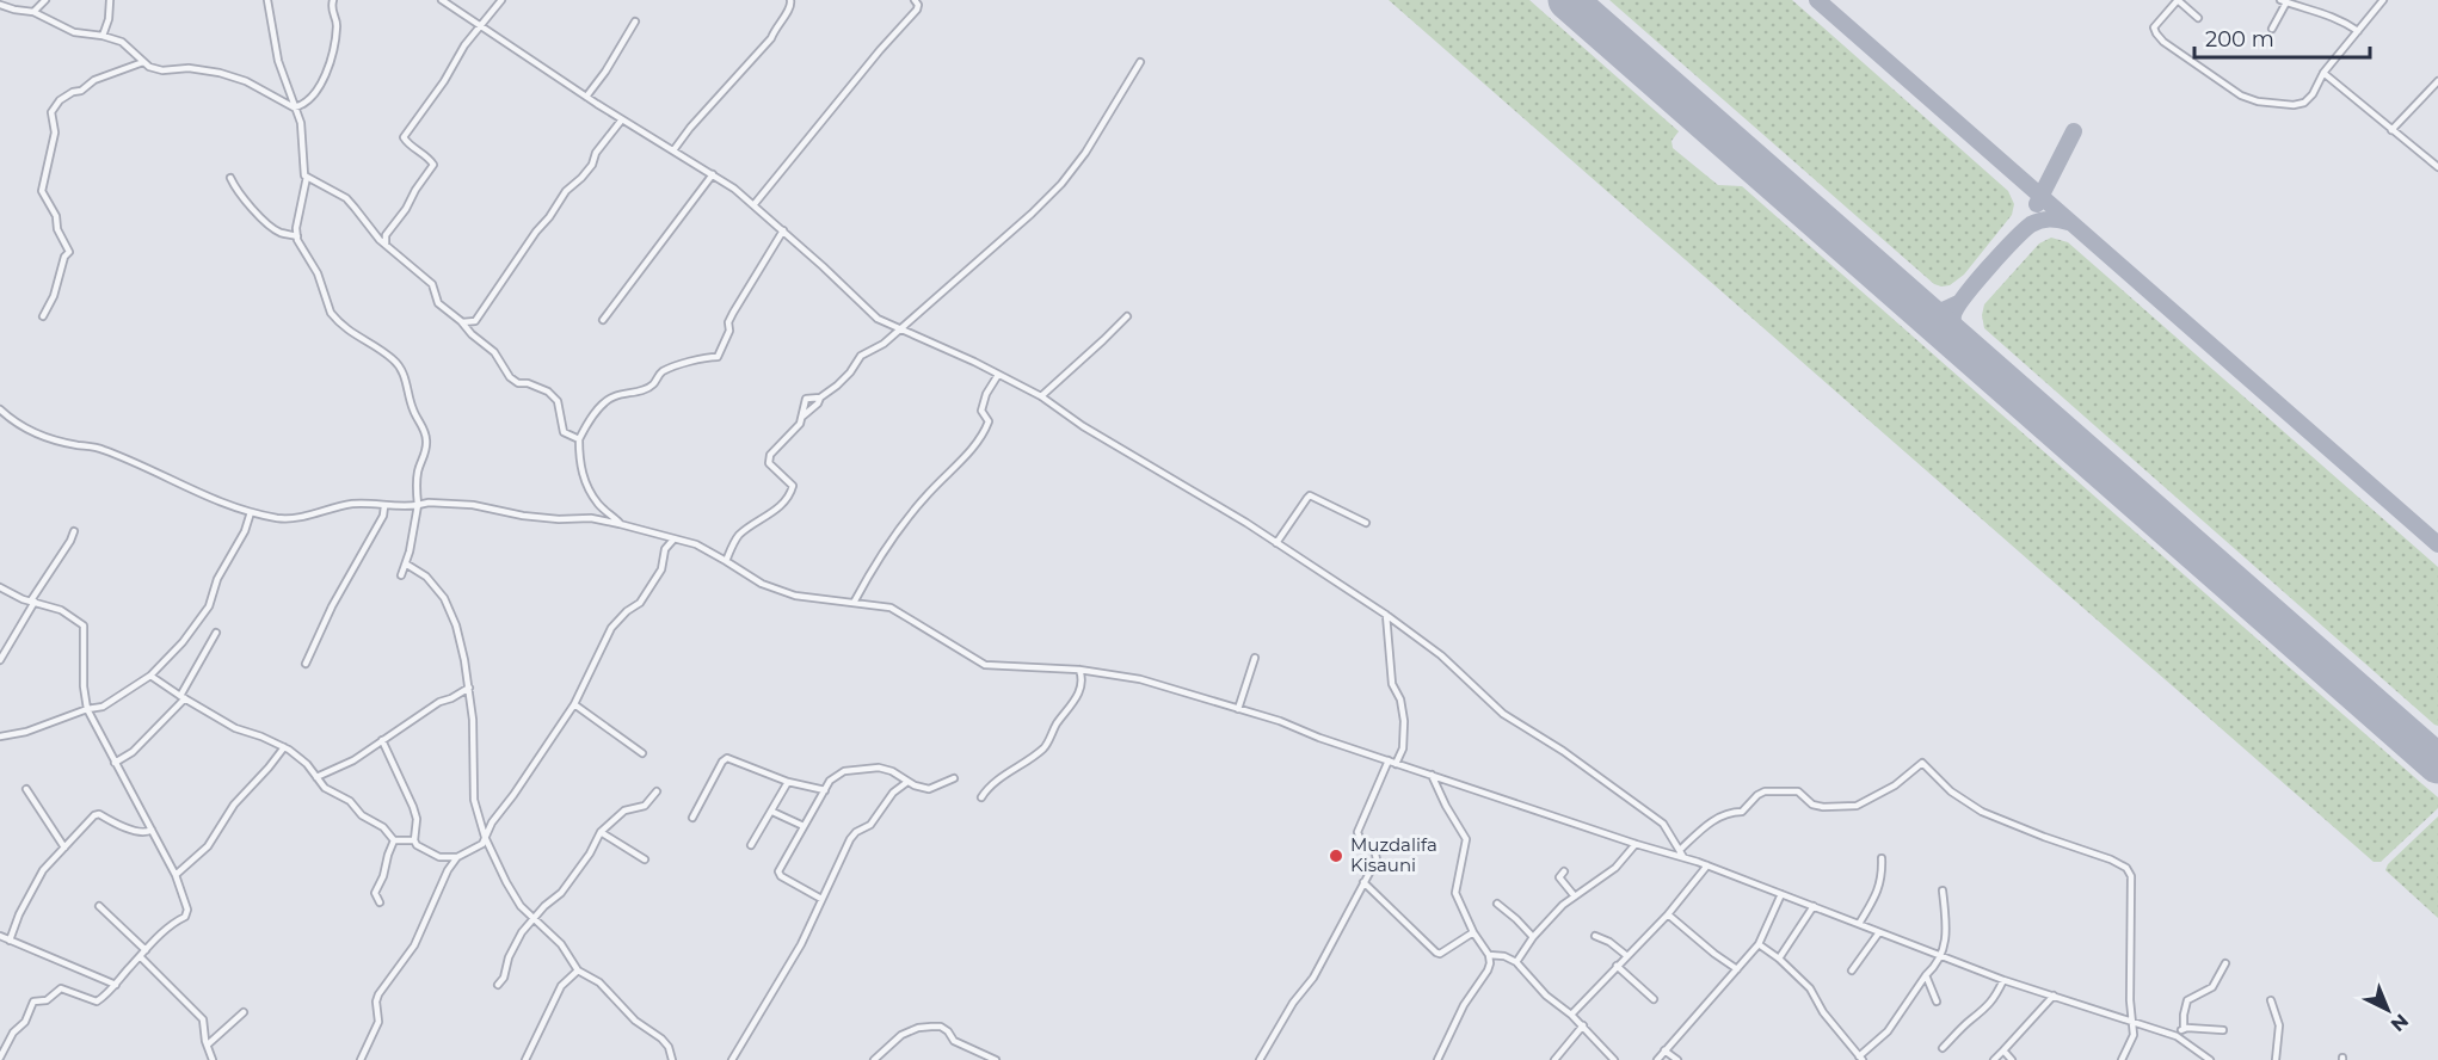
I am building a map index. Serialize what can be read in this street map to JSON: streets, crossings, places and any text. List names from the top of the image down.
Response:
{
  "places": ["Muzdalifa Kisauni"],
  "scale_bar": "200 m",
  "north": "bottom right"
}
